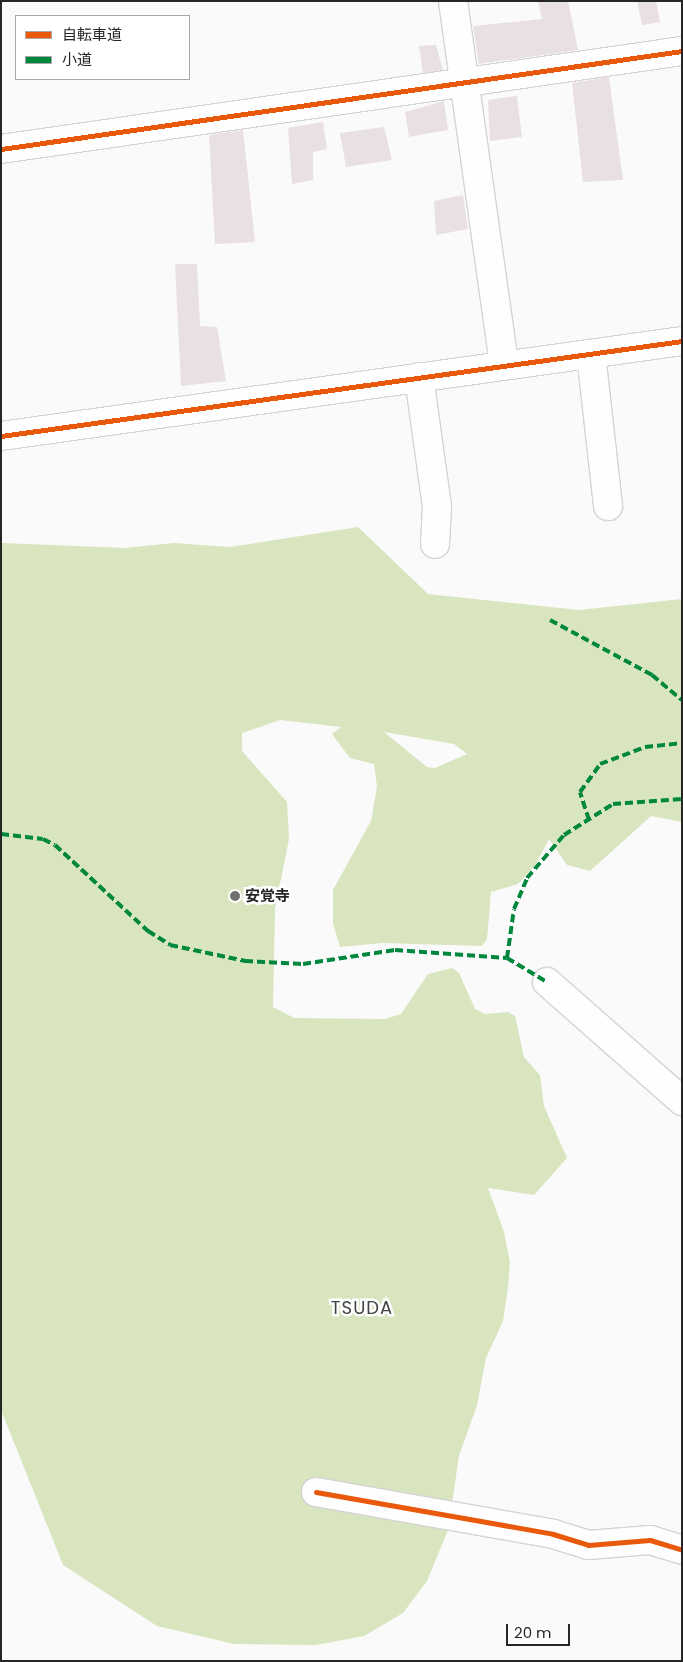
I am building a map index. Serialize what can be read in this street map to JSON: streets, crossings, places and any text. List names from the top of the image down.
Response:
{
  "districts": ["TSUDA"],
  "places": ["安覚寺"],
  "legend": ["自転車道", "小道"],
  "scale_bar": "20 m"
}
